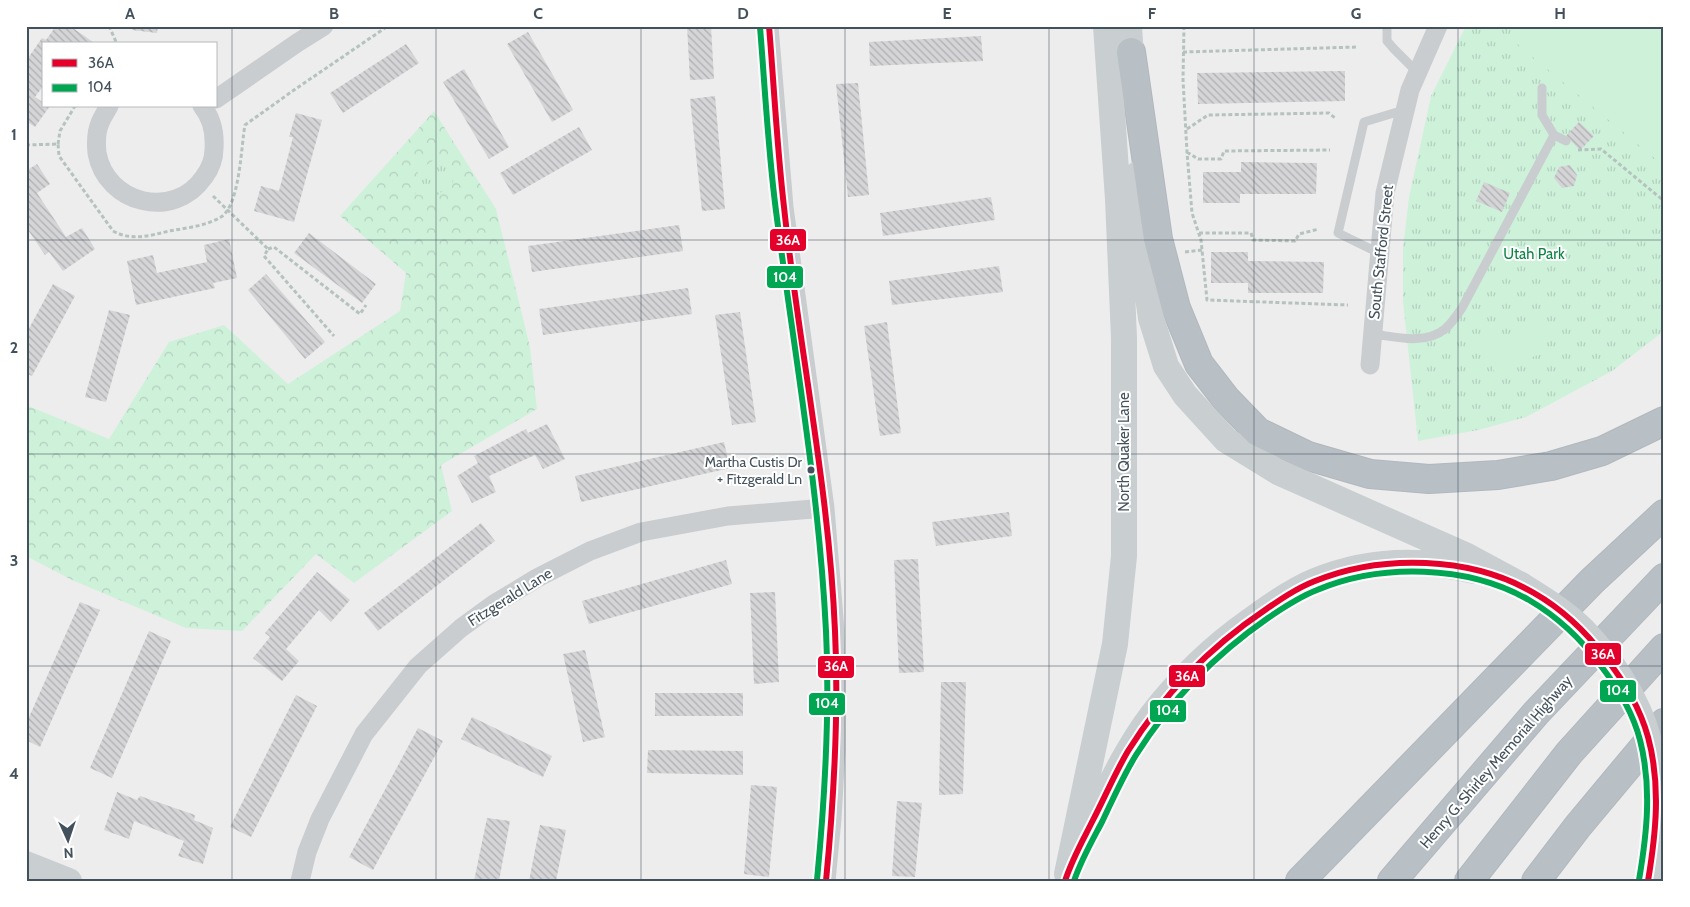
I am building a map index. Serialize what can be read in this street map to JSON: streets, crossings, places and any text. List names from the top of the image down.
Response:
{
  "streets": {
    "highway": ["Henry G. Shirley Memorial Highway"],
    "main road": ["North Quaker Lane"],
    "street": ["South Stafford Street", "Fitzgerald Lane"]
  },
  "parks": ["Utah Park"],
  "places": ["Martha Custis Dr + Fitzgerald Ln"],
  "lines": ["transit line 36A", "transit line 104"],
  "legend": ["36A", "104"],
  "north": "bottom",
  "grid": {
    "columns": [
      "A",
      "B",
      "C",
      "D",
      "E",
      "F",
      "G",
      "H"
    ],
    "rows": [
      "1",
      "2",
      "3",
      "4"
    ]
  }
}
